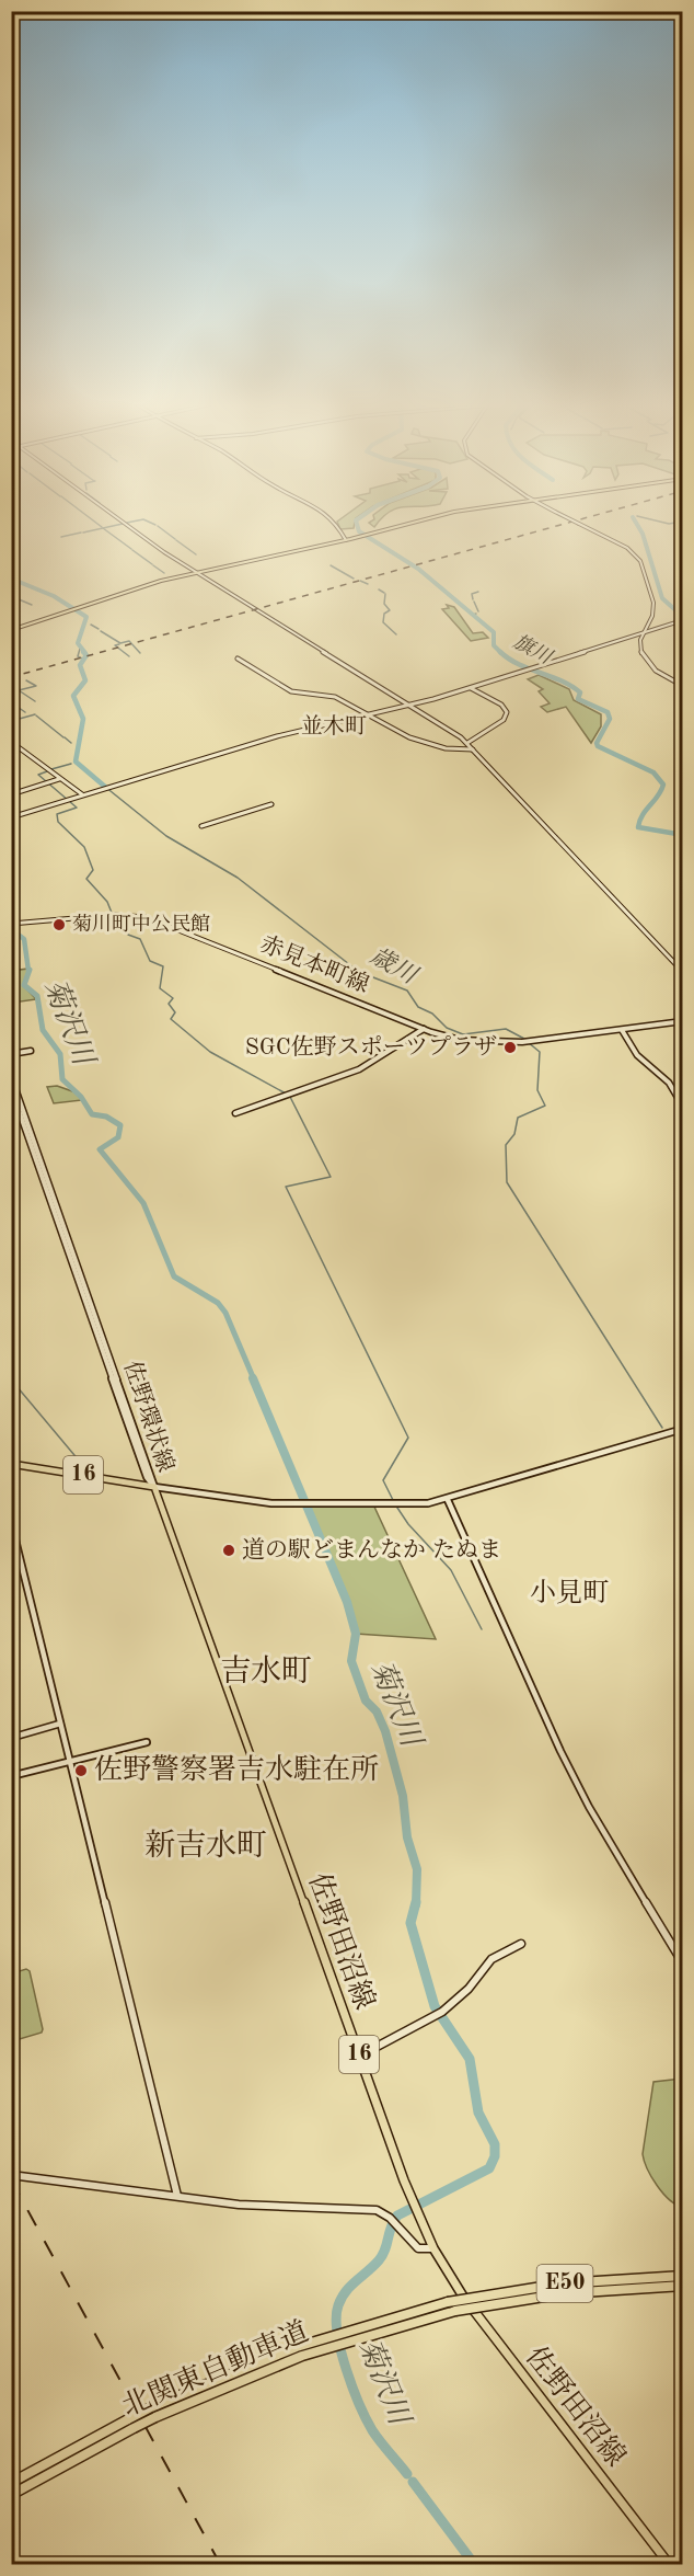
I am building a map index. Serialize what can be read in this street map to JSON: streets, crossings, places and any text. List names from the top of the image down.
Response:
{
  "streets": {
    "highway": ["E50", "北関東自動車道"],
    "main road": ["赤見本町線", "16", "佐野田沼線"],
    "street": ["佐野環状線"]
  },
  "crossings": [
    ["佐野環状線", "16"],
    ["佐野環状線", "佐野田沼線"],
    ["16", "佐野田沼線"]
  ],
  "districts": [
    "並木町",
    "小見町",
    "吉水町",
    "新吉水町"
  ],
  "water": ["旗川", "歳川", "菊沢川"],
  "places": [
    "菊川町中公民館",
    "SGC佐野スポーツプラザ",
    "道の駅どまんなか たぬま",
    "佐野警察署吉水駐在所"
  ]
}
